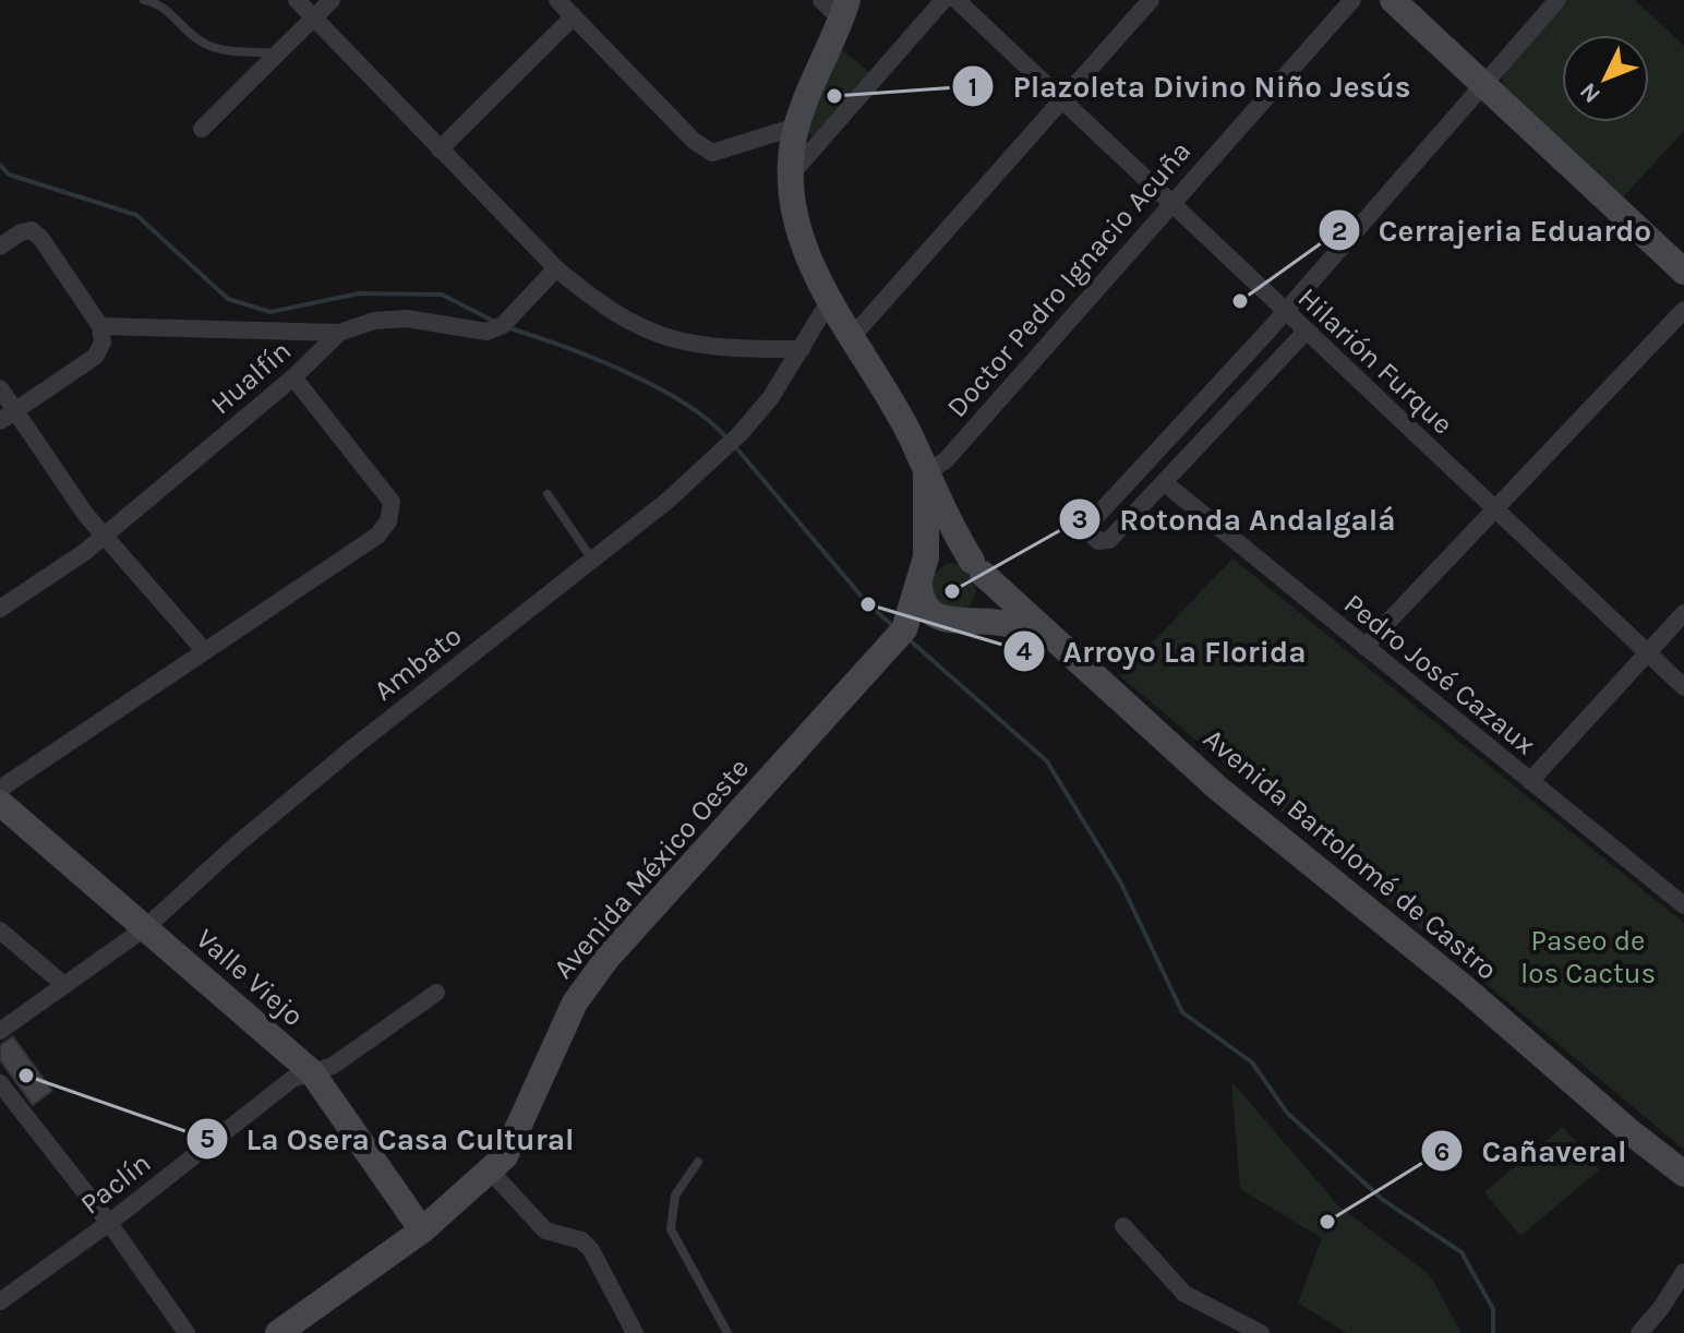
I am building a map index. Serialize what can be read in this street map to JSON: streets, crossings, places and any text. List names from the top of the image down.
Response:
{
  "streets": {
    "main road": ["Avenida Bartolomé de Castro", "Avenida México Oeste", "Valle Viejo"],
    "street": [
      "Doctor Pedro Ignacio Acuña",
      "Hilarión Furque",
      "Hualfín",
      "Ambato",
      "Pedro José Cazaux",
      "Paclín"
    ]
  },
  "crossings": [
    ["Doctor Pedro Ignacio Acuña", "Hilarión Furque"],
    ["Doctor Pedro Ignacio Acuña", "Avenida Bartolomé de Castro"],
    ["Ambato", "Avenida Bartolomé de Castro"],
    ["Ambato", "Valle Viejo"],
    ["Avenida Bartolomé de Castro", "Avenida México Oeste"],
    ["Avenida México Oeste", "Valle Viejo"],
    ["Valle Viejo", "Paclín"]
  ],
  "parks": ["Paseo de los Cactus"],
  "places": [
    "Plazoleta Divino Niño Jesús",
    "Cerrajeria Eduardo",
    "Rotonda Andalgalá",
    "Arroyo La Florida",
    "La Osera Casa Cultural",
    "Cañaveral"
  ],
  "north": "bottom left"
}
